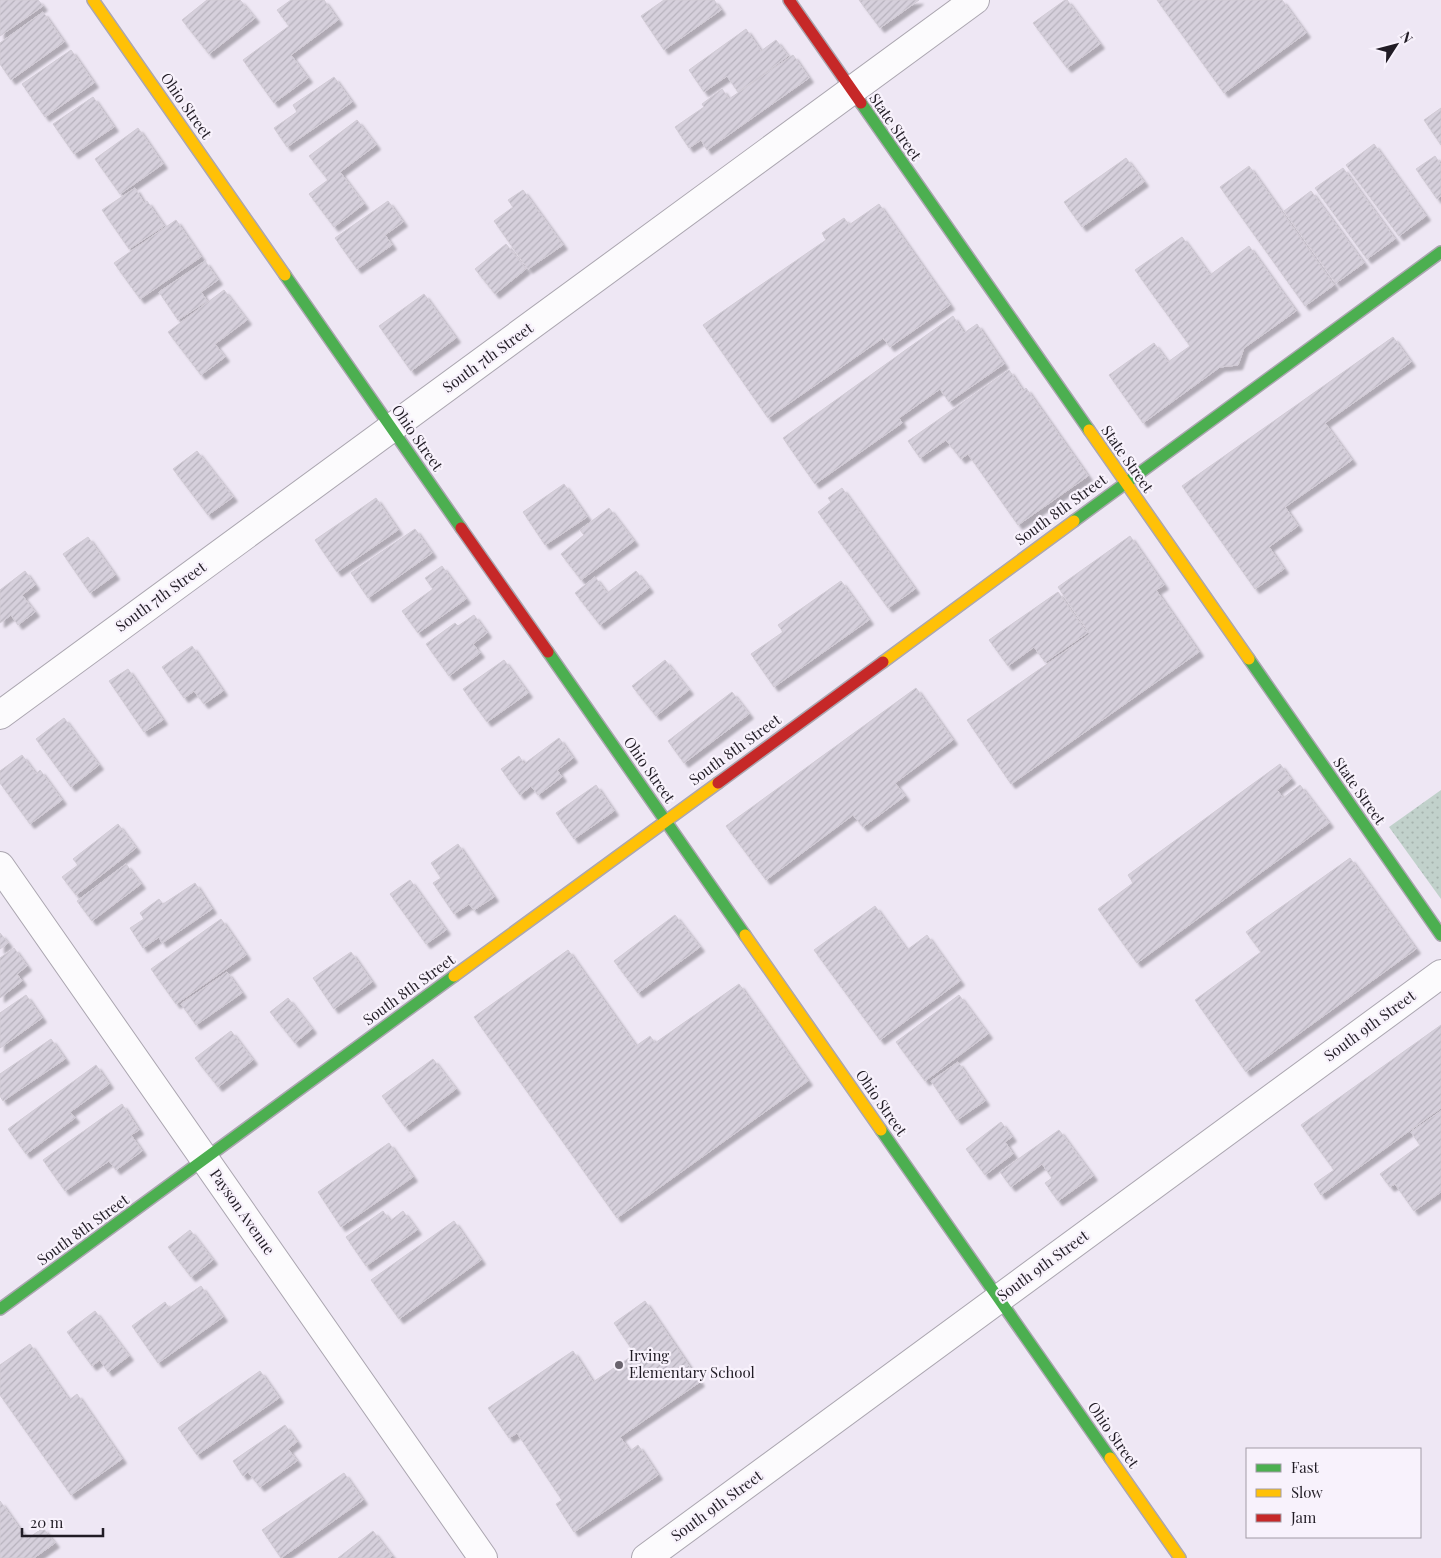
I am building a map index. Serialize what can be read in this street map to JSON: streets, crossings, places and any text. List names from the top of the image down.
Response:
{
  "streets": {
    "street": [
      "Ohio Street",
      "State Street",
      "South 7th Street",
      "South 8th Street",
      "South 9th Street",
      "Payson Avenue"
    ]
  },
  "crossings": [
    ["Ohio Street", "South 7th Street"],
    ["Ohio Street", "South 8th Street"],
    ["Ohio Street", "South 9th Street"],
    ["State Street", "South 7th Street"],
    ["State Street", "South 8th Street"],
    ["South 8th Street", "Payson Avenue"]
  ],
  "places": ["Irving Elementary School"],
  "legend": ["Fast", "Slow", "Jam"],
  "scale_bar": "20 m",
  "north": "top right"
}
